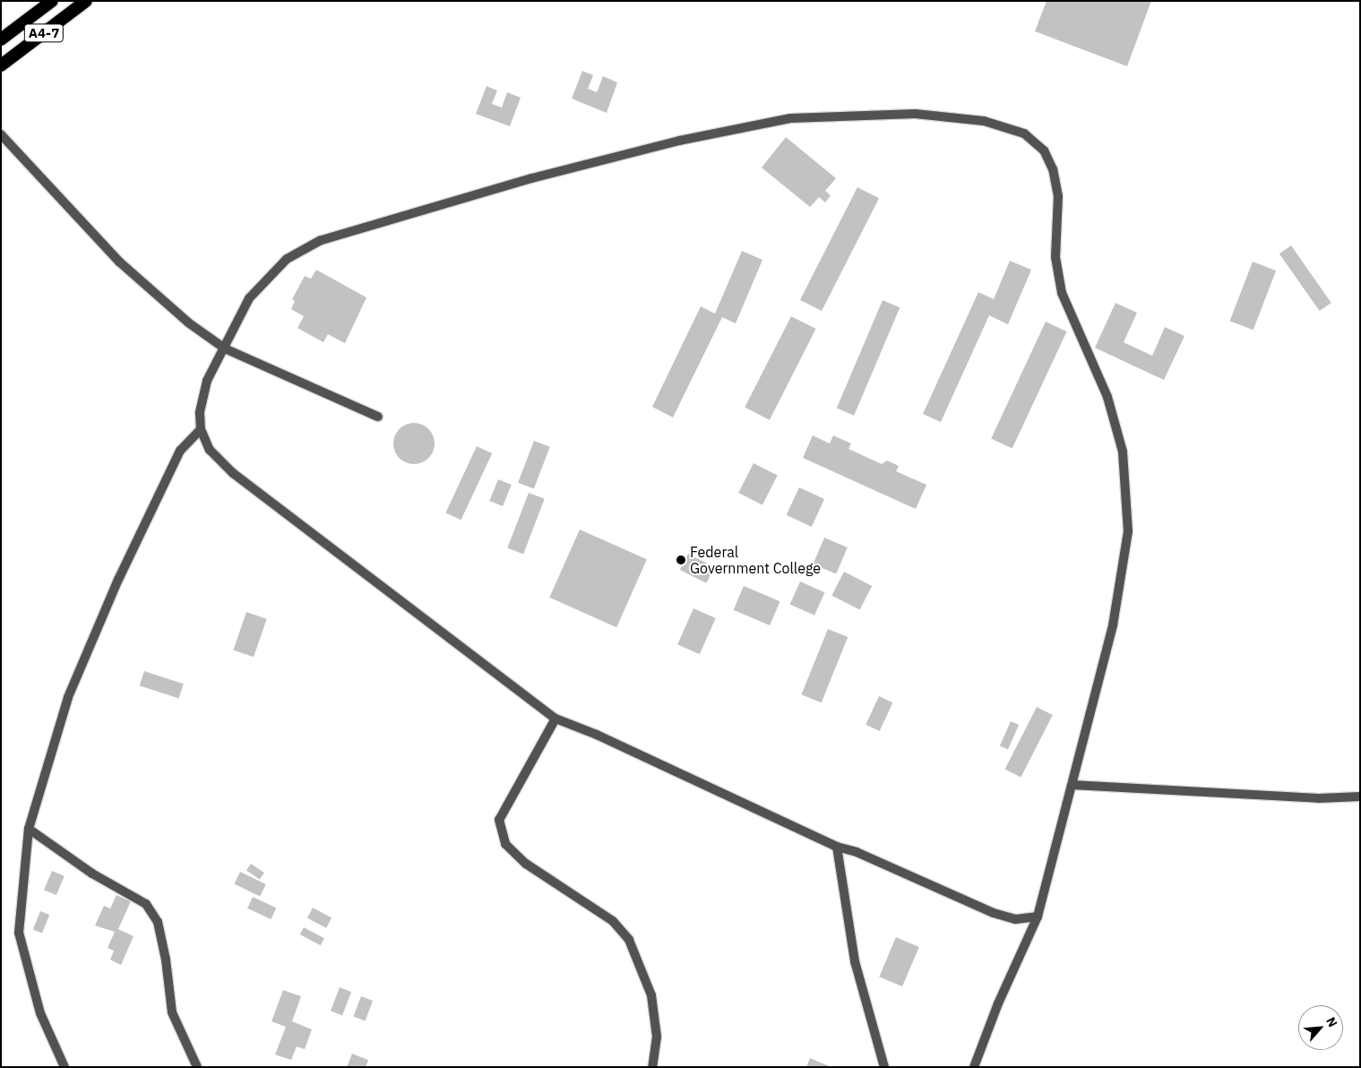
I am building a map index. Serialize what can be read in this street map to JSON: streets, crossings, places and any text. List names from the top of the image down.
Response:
{
  "streets": {
    "highway": ["A4-7"]
  },
  "places": ["Federal Government College"],
  "north": "top right"
}
